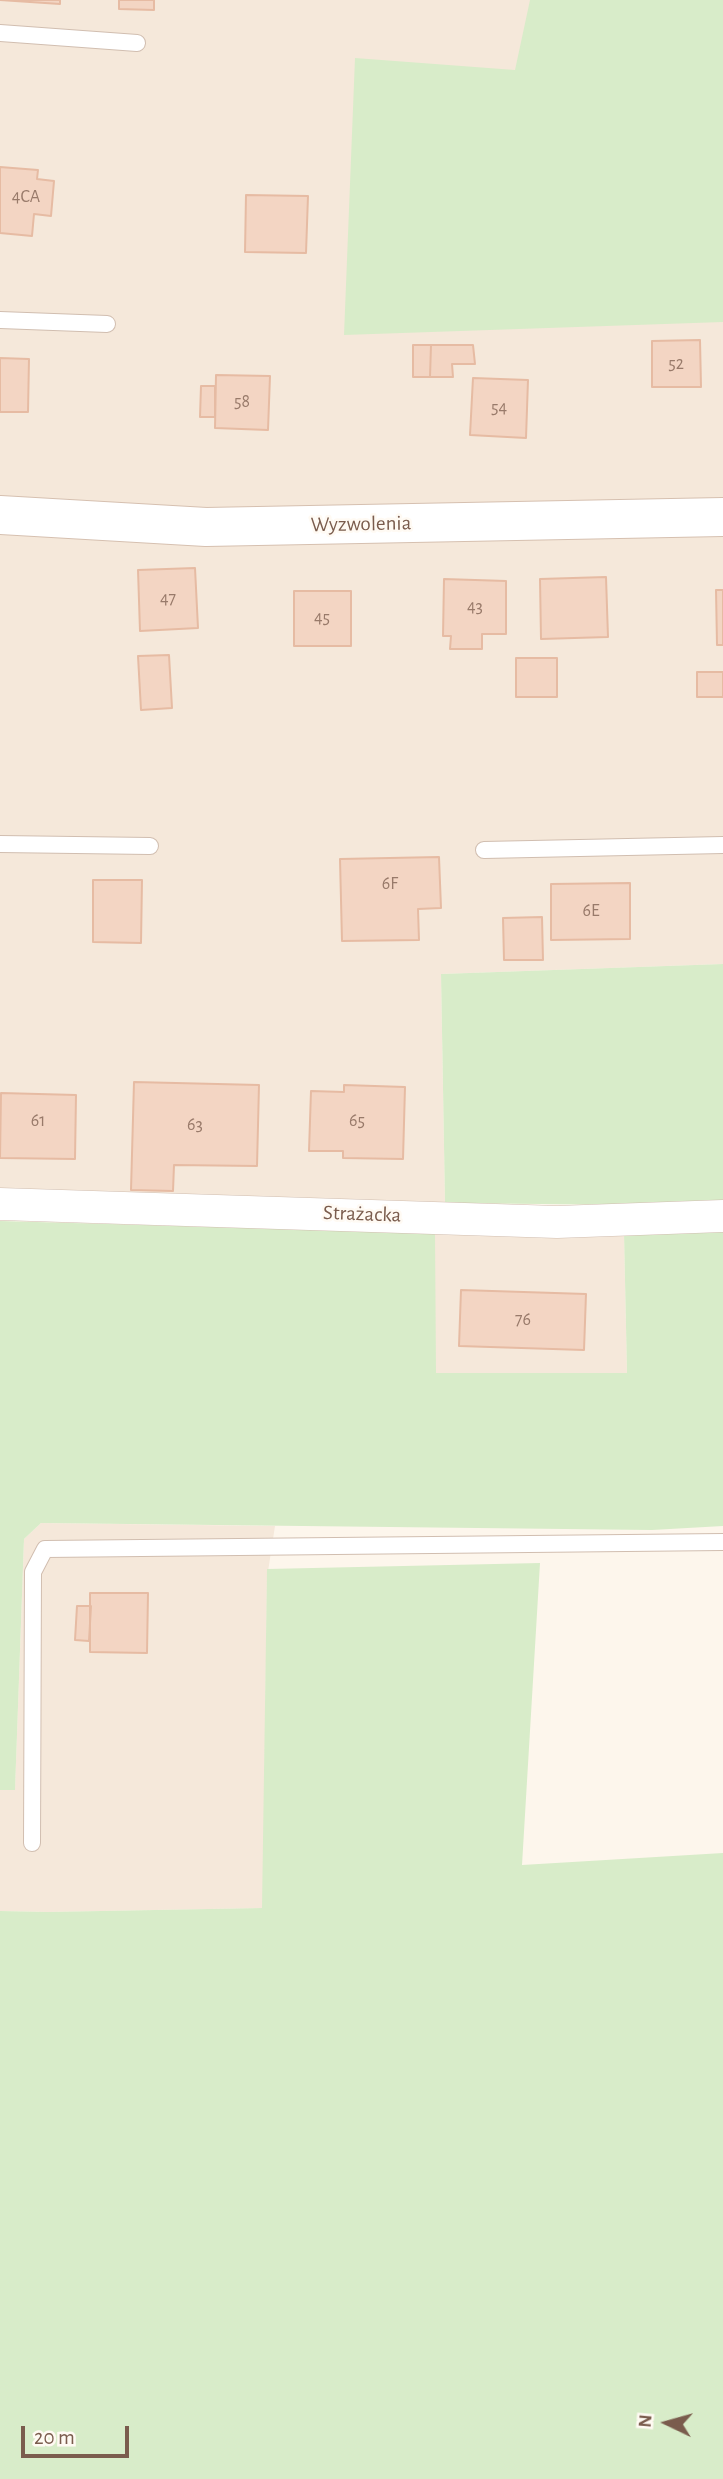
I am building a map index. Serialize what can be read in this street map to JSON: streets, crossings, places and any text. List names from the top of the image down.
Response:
{
  "streets": {
    "main road": ["Wyzwolenia"],
    "street": ["Strażacka"]
  },
  "house_numbers": [
    "4CA",
    "52",
    "58",
    "54",
    "47",
    "43",
    "45",
    "6F",
    "6E",
    "61",
    "65",
    "63",
    "76"
  ],
  "scale_bar": "20 m",
  "north": "left"
}
